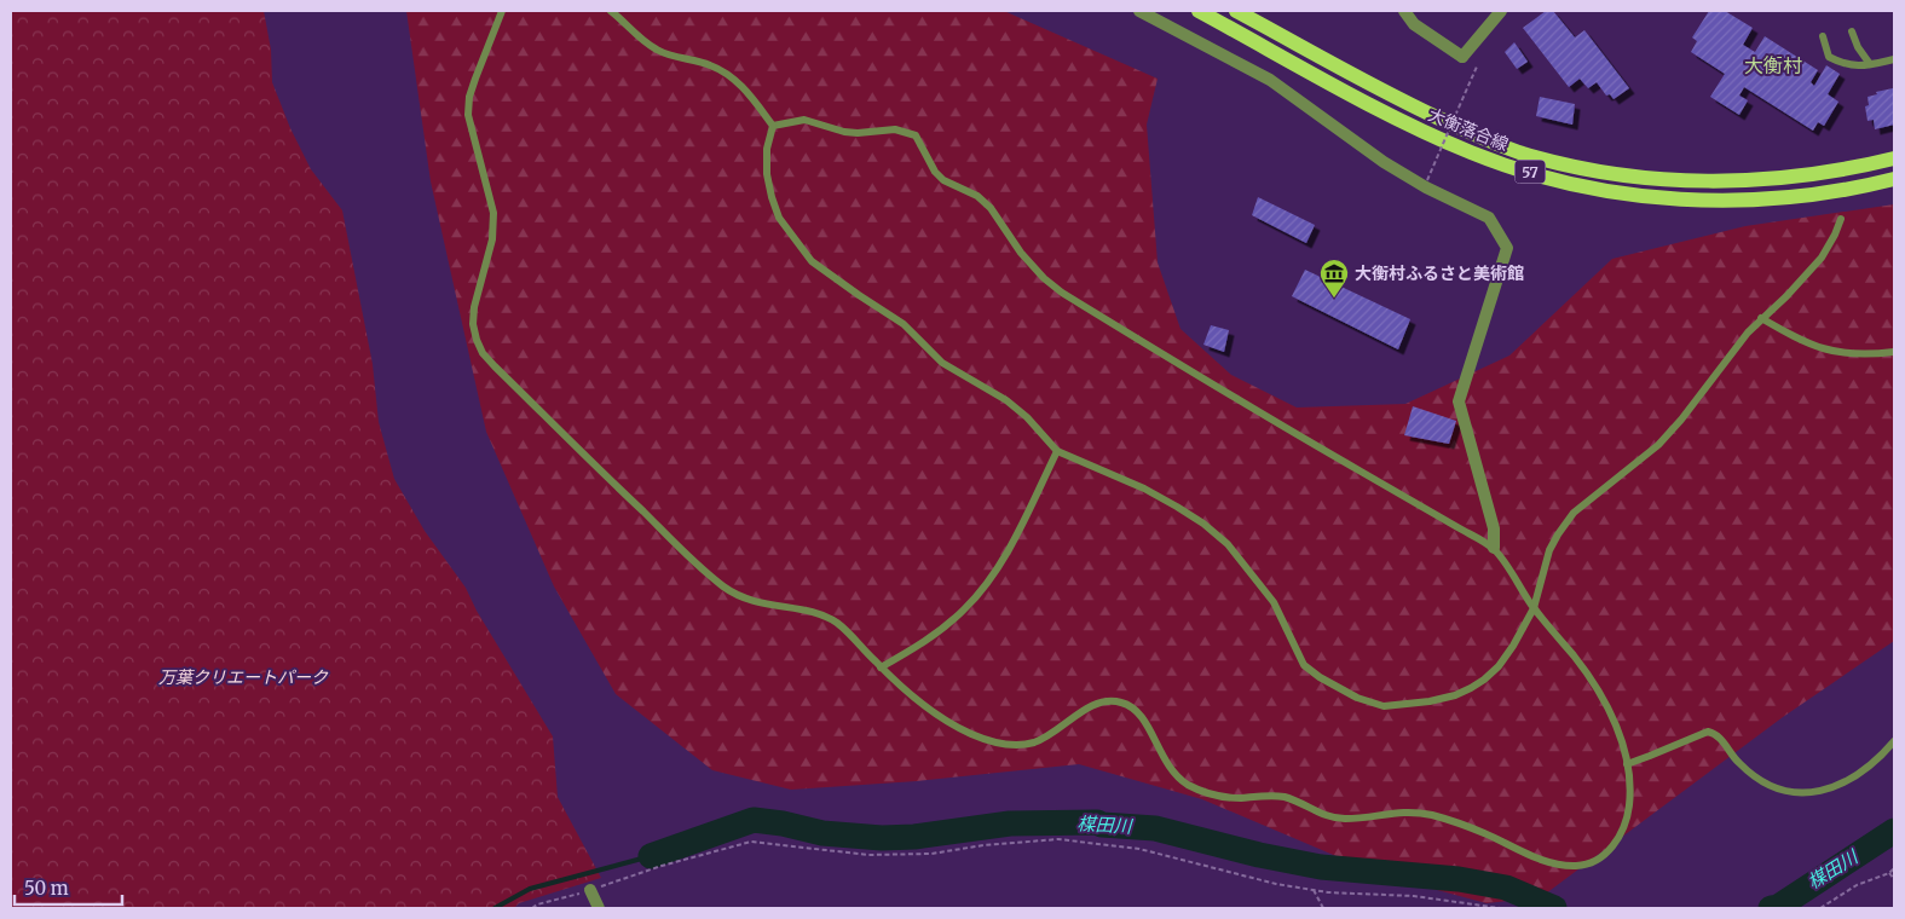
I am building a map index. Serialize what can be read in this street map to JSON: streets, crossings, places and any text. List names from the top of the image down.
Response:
{
  "streets": {
    "main road": ["大衡落合線", "57"]
  },
  "districts": ["大衡村"],
  "water": ["楳田川"],
  "parks": ["万葉クリエートパーク"],
  "places": {
    "museum": ["大衡村ふるさと美術館"]
  },
  "scale_bar": "50 m"
}
